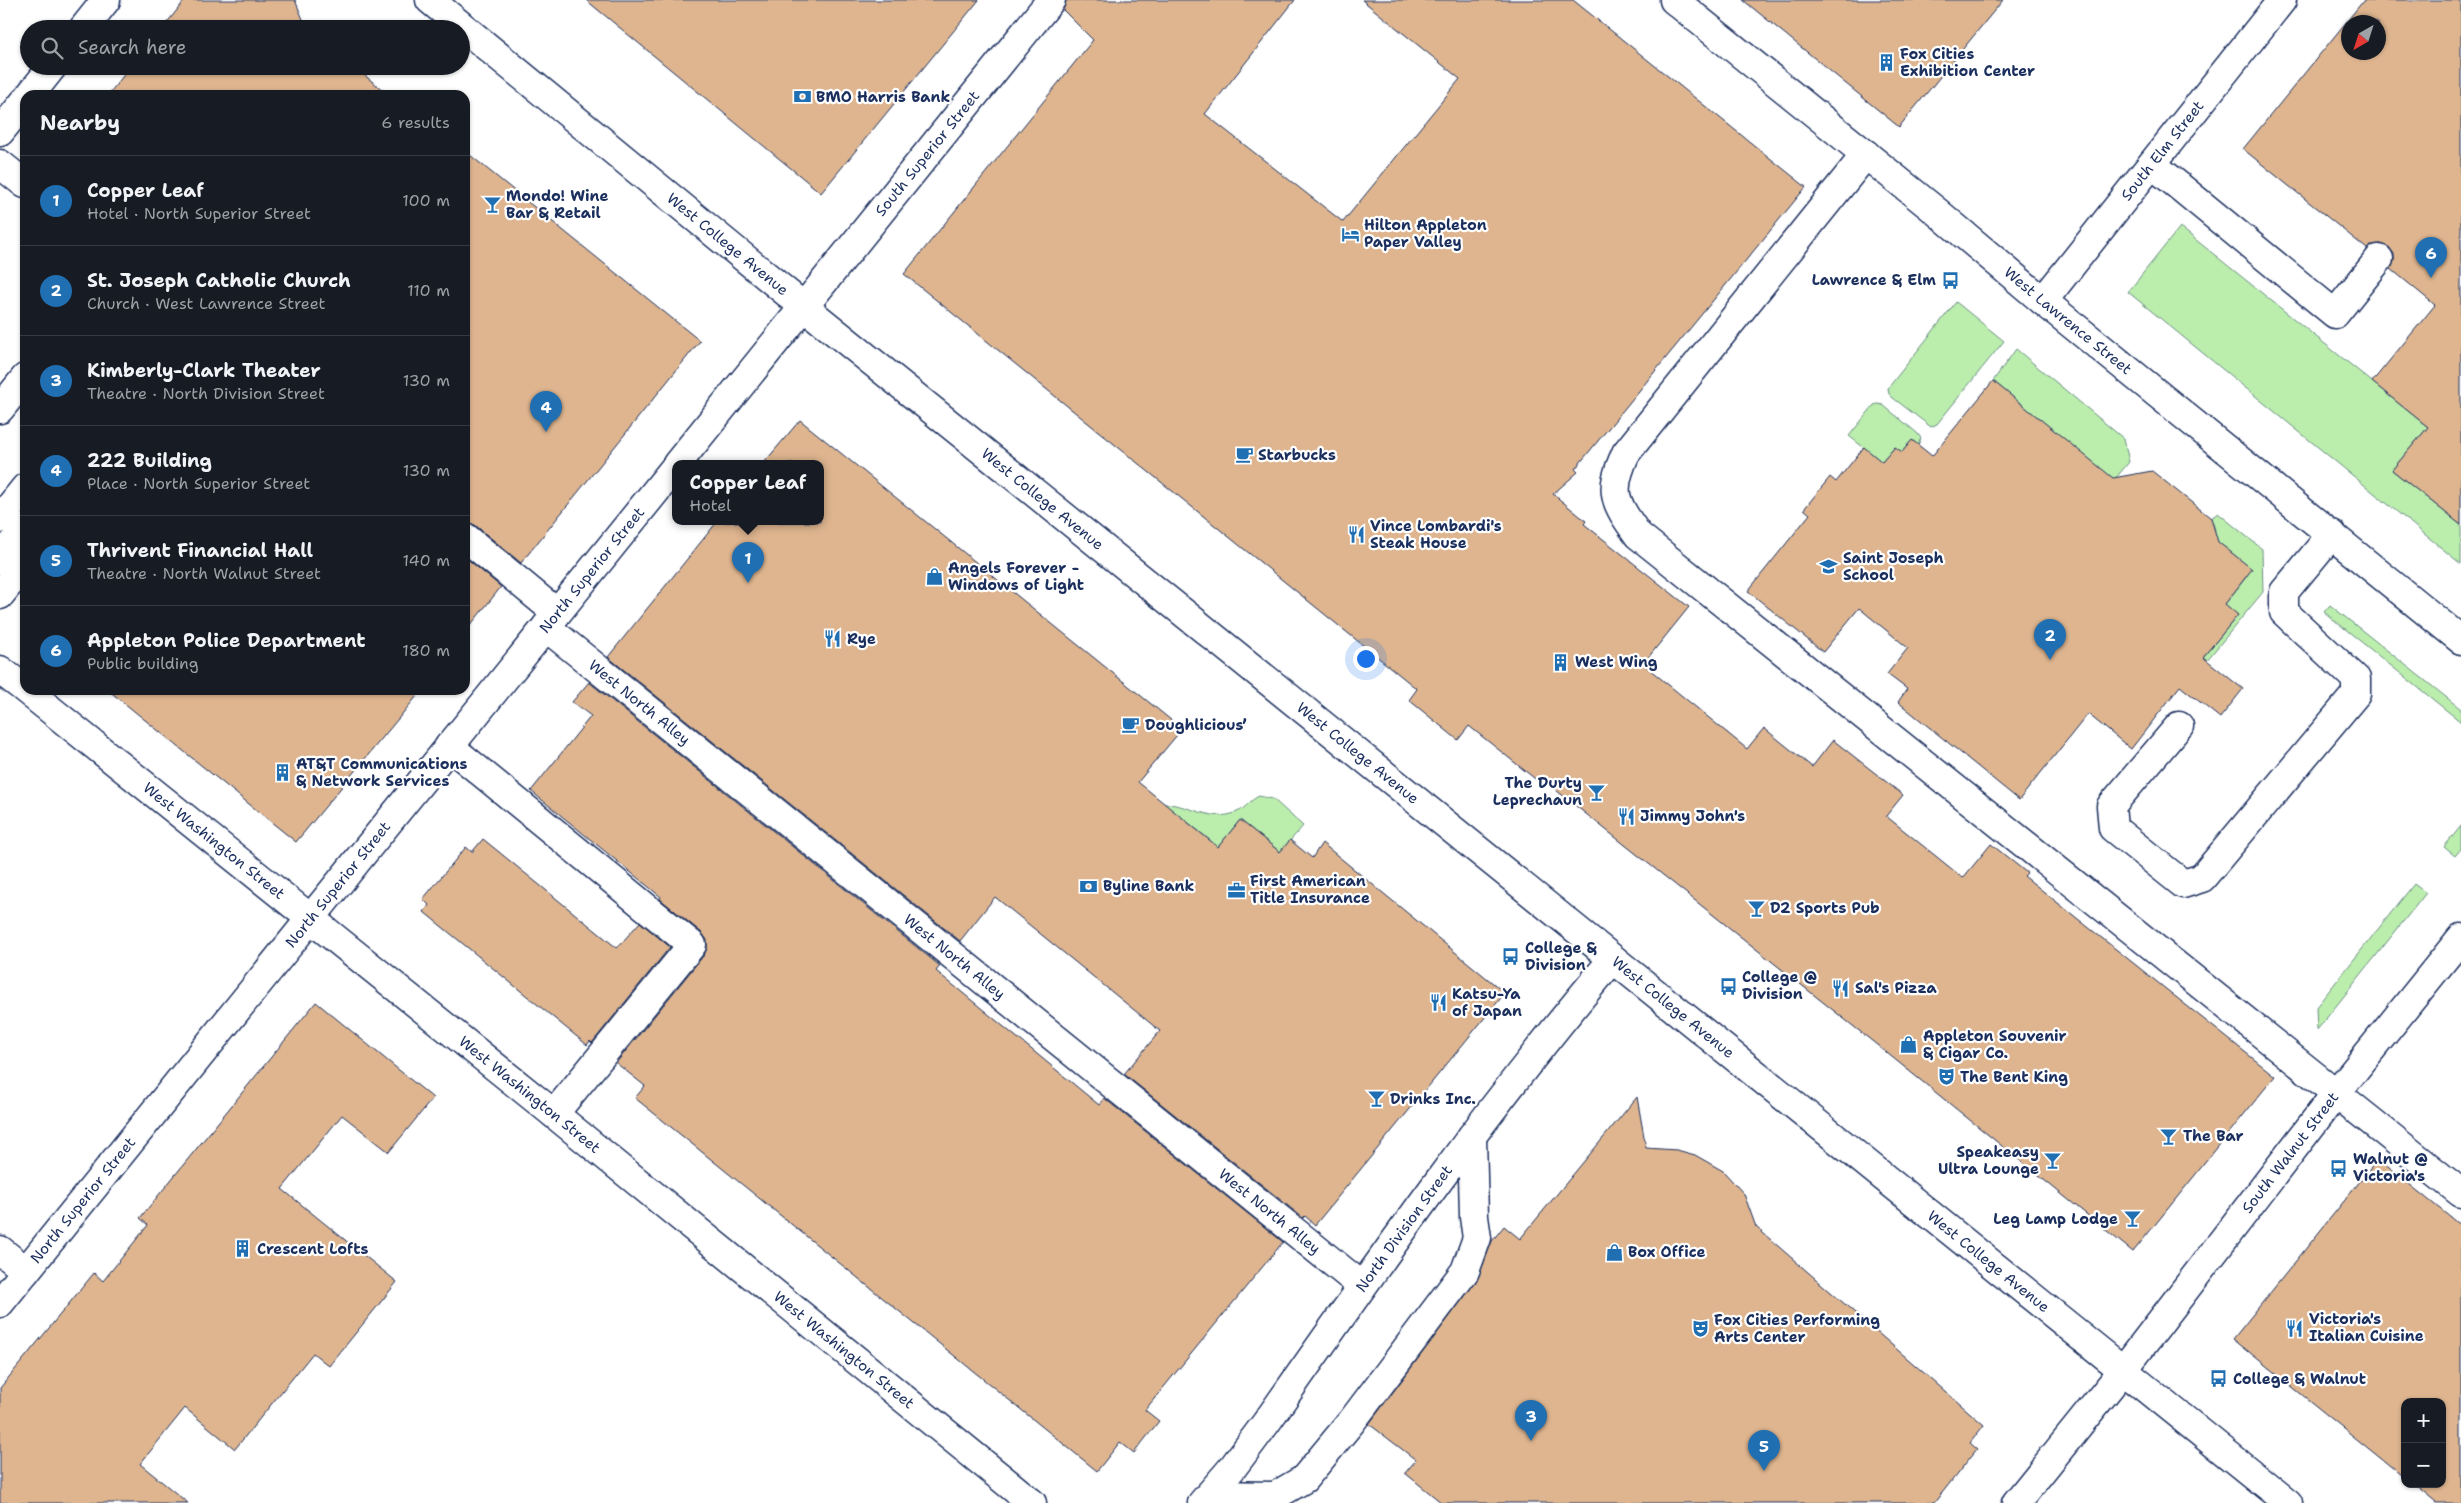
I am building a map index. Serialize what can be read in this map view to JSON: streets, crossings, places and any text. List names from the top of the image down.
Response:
{
  "streets": {
    "street": [
      "South Elm Street",
      "South Superior Street",
      "West College Avenue",
      "West Lawrence Street",
      "North Superior Street",
      "West North Alley",
      "West Washington Street",
      "South Walnut Street",
      "North Division Street"
    ]
  },
  "crossings": [
    ["South Elm Street", "West Lawrence Street"],
    ["South Superior Street", "West College Avenue"],
    ["South Superior Street", "North Superior Street"],
    ["West College Avenue", "North Superior Street"],
    ["West College Avenue", "South Walnut Street"],
    ["West College Avenue", "North Division Street"],
    ["North Superior Street", "West North Alley"],
    ["North Superior Street", "West Washington Street"],
    ["West North Alley", "North Division Street"]
  ],
  "places": {
    "building": [
      "Fox Cities Exhibition Center",
      "West Wing",
      "AT&T Communications & Network Services",
      "Crescent Lofts"
    ],
    "bank": ["BMO Harris Bank", "Byline Bank"],
    "bar": [
      "Mondo! Wine Bar & Retail",
      "The Durty Leprechaun",
      "D2 Sports Pub",
      "Drinks Inc.",
      "The Bar",
      "Speakeasy Ultra Lounge",
      "Leg Lamp Lodge"
    ],
    "hotel": ["Hilton Appleton Paper Valley"],
    "bus stop": [
      "Lawrence & Elm",
      "College & Division",
      "College @ Division",
      "Walnut @ Victoria's",
      "College & Walnut"
    ],
    "cafe": ["Starbucks", "Doughlicious’"],
    "restaurant": [
      "Vince Lombardi's Steak House",
      "Rye",
      "Jimmy John's",
      "Sal's Pizza",
      "Katsu-Ya of Japan",
      "Victoria's Italian Cuisine"
    ],
    "school or university": ["Saint Joseph School"],
    "shop": ["Angels Forever - Windows of Light", "Appleton Souvenir & Cigar Co.", "Box Office"],
    "office": ["First American Title Insurance"],
    "theatre": ["The Bent King", "Fox Cities Performing Arts Center"]
  },
  "north": "bottom left",
  "page": {
    "search": "Search here",
    "heading": ["Nearby", "6 results"],
    "list": [
      {
        "mark": "1",
        "name": "Copper Leaf",
        "note": "Hotel · North Superior Street",
        "value": "100 m"
      },
      {
        "mark": "2",
        "name": "St. Joseph Catholic Church",
        "note": "Church · West Lawrence Street",
        "value": "110 m"
      },
      {
        "mark": "3",
        "name": "Kimberly-Clark Theater",
        "note": "Theatre · North Division Street",
        "value": "130 m"
      },
      {
        "mark": "4",
        "name": "222 Building",
        "note": "Place · North Superior Street",
        "value": "130 m"
      },
      {
        "mark": "5",
        "name": "Thrivent Financial Hall",
        "note": "Theatre · North Walnut Street",
        "value": "140 m"
      },
      {
        "mark": "6",
        "name": "Appleton Police Department",
        "note": "Public building",
        "value": "180 m"
      }
    ],
    "pins": [
      "6",
      "4",
      "1",
      "2",
      "3",
      "5"
    ],
    "popup": ["Copper Leaf", "Hotel"],
    "map_buttons": ["+", "−"]
  }
}
